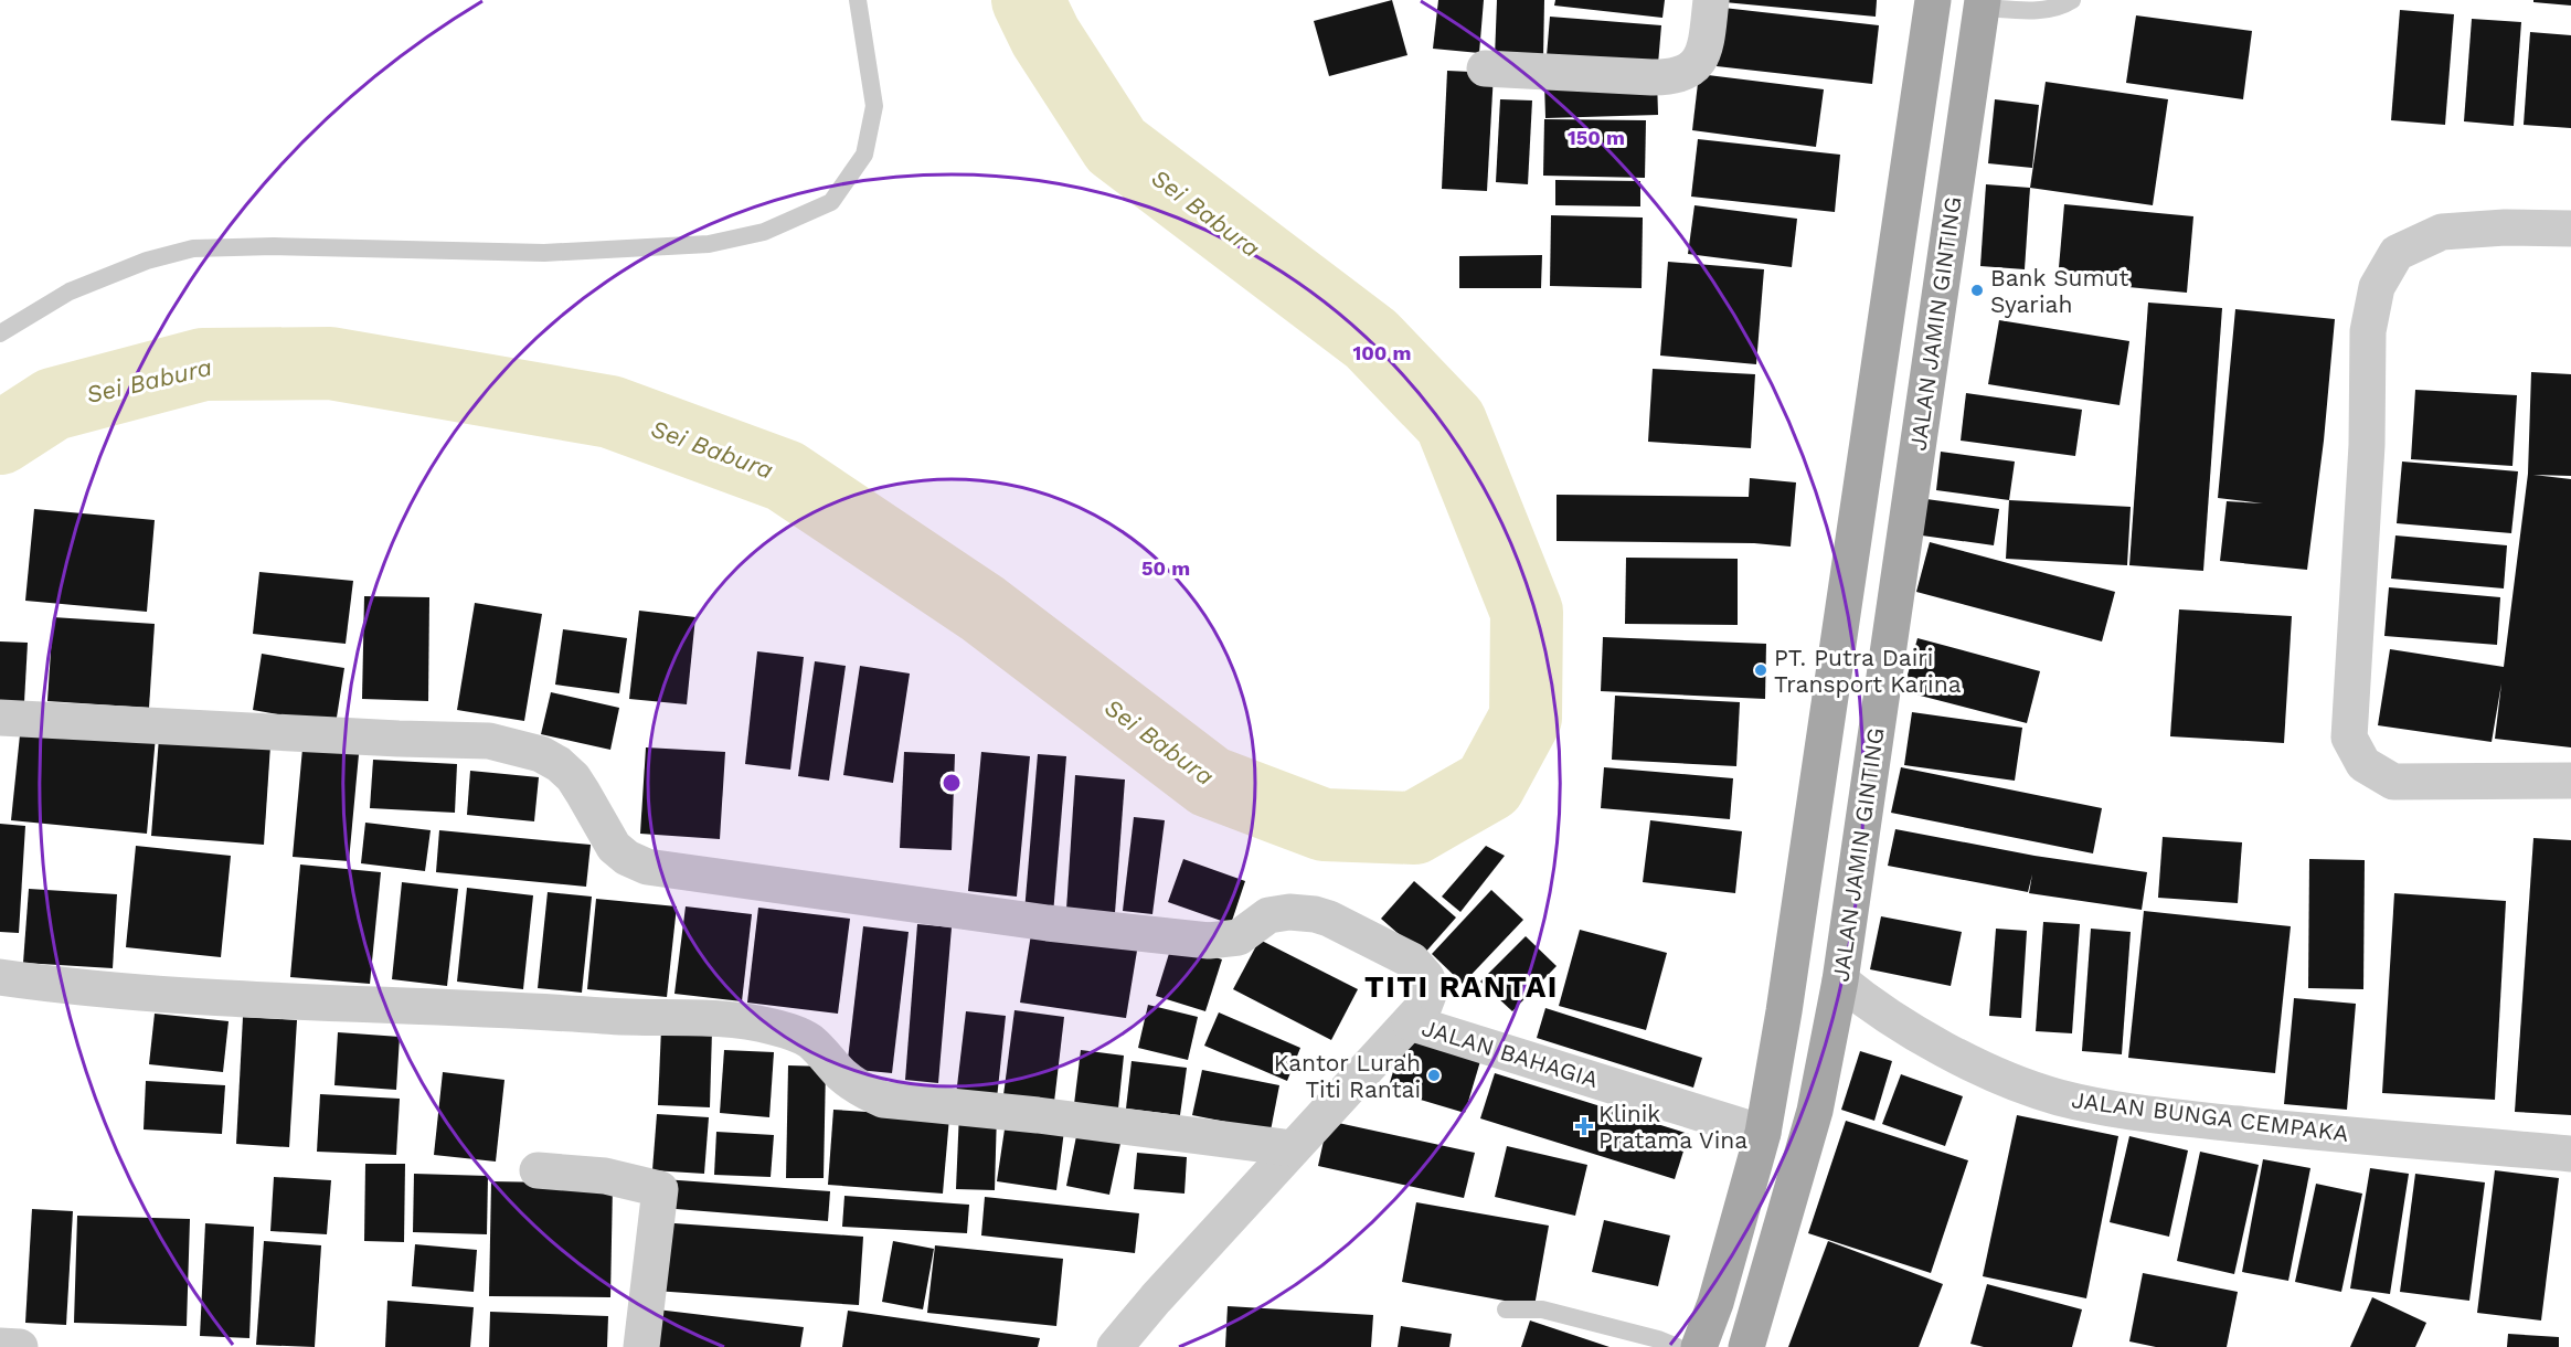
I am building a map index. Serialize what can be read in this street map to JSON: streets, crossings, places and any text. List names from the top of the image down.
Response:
{
  "streets": {
    "main road": ["JALAN JAMIN GINTING"],
    "street": ["JALAN BAHAGIA", "JALAN BUNGA CEMPAKA"]
  },
  "crossings": [
    ["JALAN JAMIN GINTING", "JALAN BAHAGIA"],
    ["JALAN JAMIN GINTING", "JALAN BUNGA CEMPAKA"]
  ],
  "districts": ["TITI RANTAI"],
  "water": ["Sei Babura"],
  "places": {
    "other": ["Bank Sumut Syariah", "PT. Putra Dairi Transport Karina", "Kantor Lurah Titi Rantai"],
    "health": ["Klinik Pratama Vina"]
  },
  "rings": ["150 m", "100 m", "50 m"]
}
